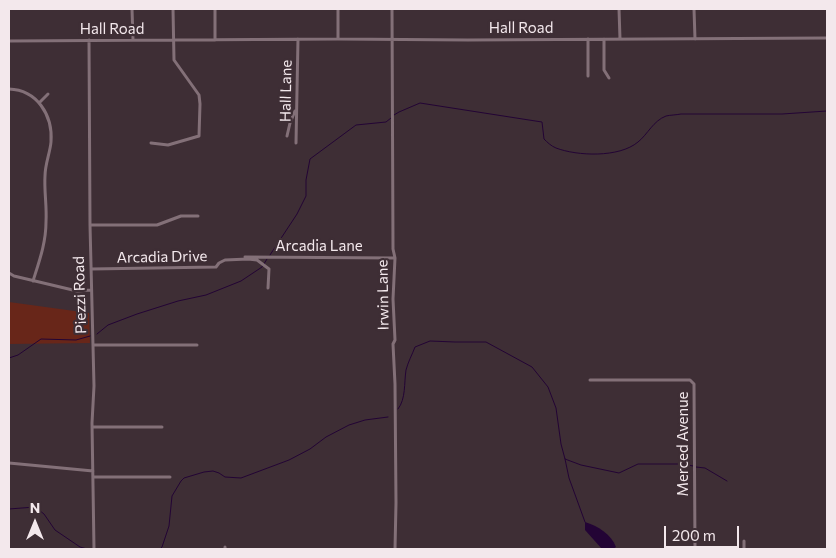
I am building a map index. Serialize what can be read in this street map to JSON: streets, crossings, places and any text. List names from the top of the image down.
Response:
{
  "streets": {
    "street": [
      "Hall Road",
      "Hall Lane",
      "Arcadia Lane",
      "Arcadia Drive",
      "Piezzi Road",
      "Irwin Lane",
      "Merced Avenue"
    ]
  },
  "crossings": [
    ["Hall Road", "Hall Lane"],
    ["Hall Road", "Piezzi Road"],
    ["Hall Road", "Irwin Lane"],
    ["Arcadia Lane", "Irwin Lane"],
    ["Arcadia Drive", "Piezzi Road"]
  ],
  "scale_bar": "200 m",
  "north": "top"
}
